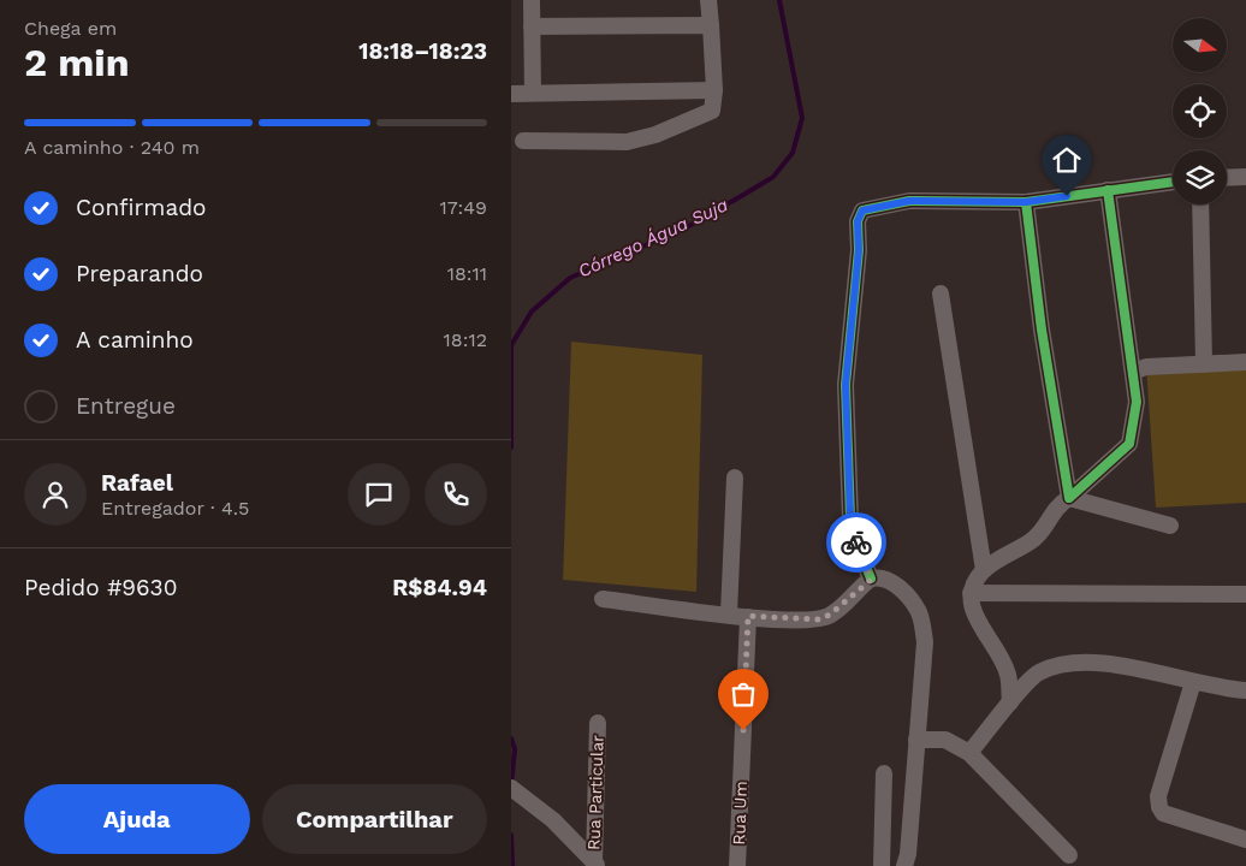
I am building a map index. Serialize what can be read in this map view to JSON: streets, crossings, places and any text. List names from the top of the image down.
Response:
{
  "streets": {
    "street": ["Rua Particular", "Rua Um"]
  },
  "water": ["Córrego Água Suja"],
  "north": "right",
  "page": {
    "heading": ["2 min", "Chega em", "18:18–18:23"],
    "panel": [
      "Rafael",
      "Entregador · 4.5",
      "Pedido #9630",
      "R$84.94"
    ],
    "bar": "A caminho · 240 m",
    "list": [
      ["Confirmado", "17:49"],
      ["Preparando", "18:11"],
      ["A caminho", "18:12"],
      "Entregue"
    ],
    "buttons": ["Ajuda", "Compartilhar"]
  }
}
